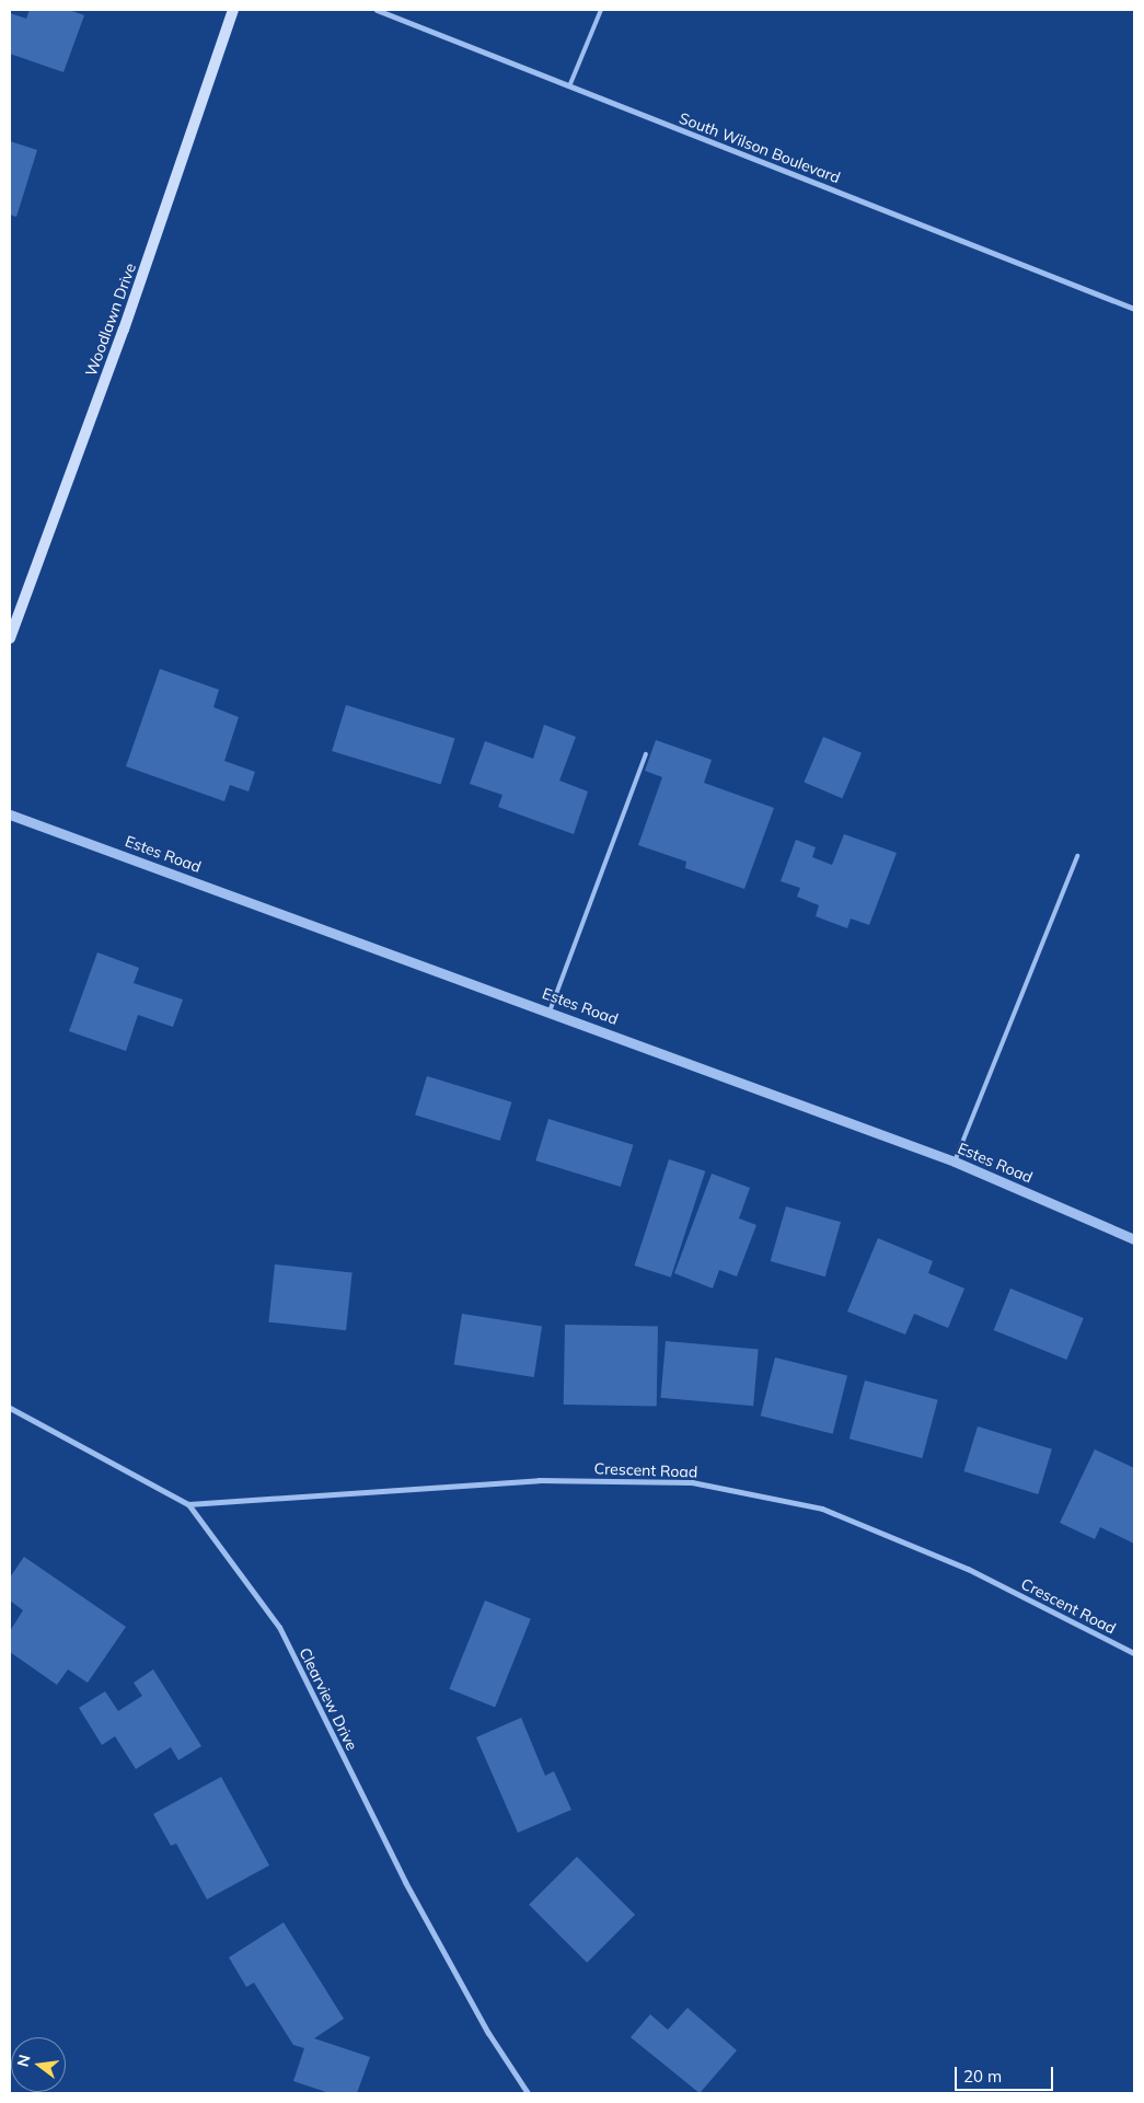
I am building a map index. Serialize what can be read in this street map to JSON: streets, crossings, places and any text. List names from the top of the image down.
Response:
{
  "streets": {
    "main road": ["Woodlawn Drive"],
    "street": [
      "South Wilson Boulevard",
      "Estes Road",
      "Crescent Road",
      "Clearview Drive"
    ]
  },
  "crossings": [
    ["Crescent Road", "Clearview Drive"]
  ],
  "scale_bar": "20 m",
  "north": "left"
}
